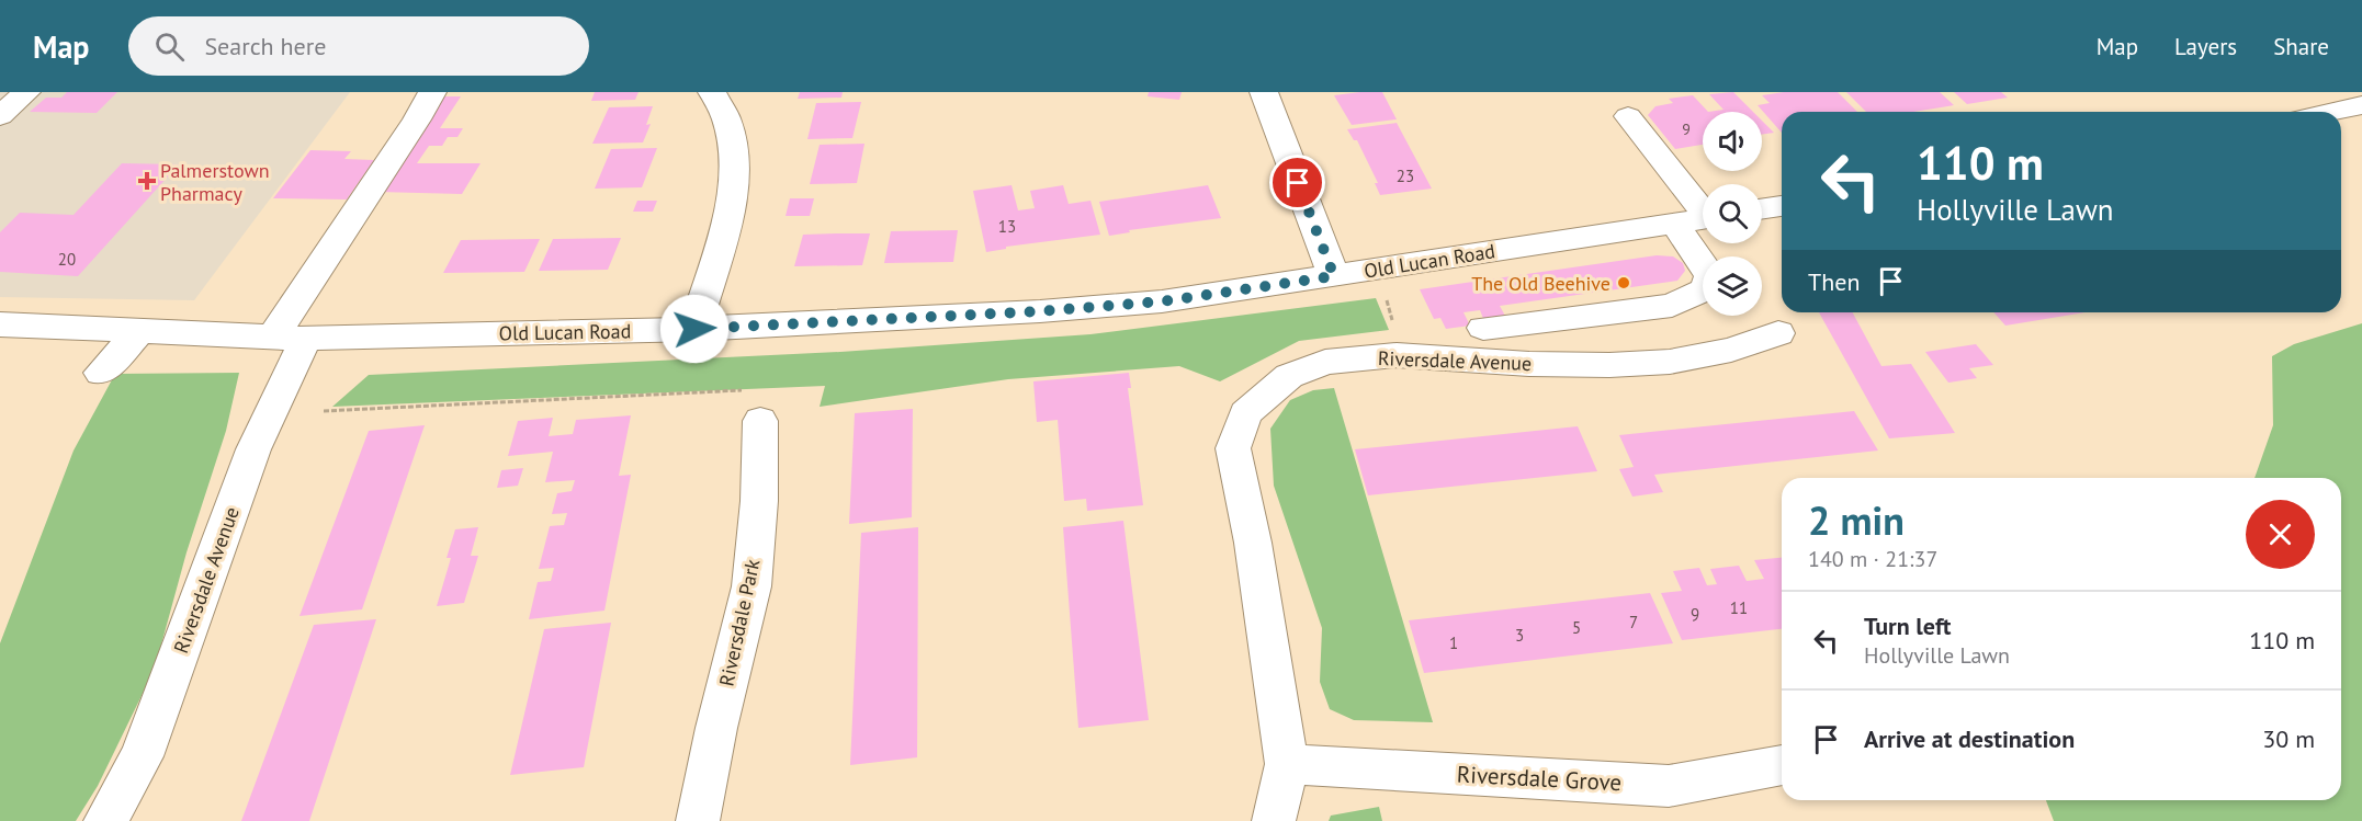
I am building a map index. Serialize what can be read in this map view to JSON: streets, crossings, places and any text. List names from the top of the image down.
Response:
{
  "streets": {
    "street": [
      "Old Lucan Road",
      "Riversdale Avenue",
      "Riversdale Park",
      "Riversdale Grove"
    ]
  },
  "crossings": [
    ["Old Lucan Road", "Riversdale Avenue"],
    ["Riversdale Avenue", "Riversdale Grove"]
  ],
  "places": {
    "health": ["Palmerstown Pharmacy"],
    "other": ["The Old Beehive"]
  },
  "house_numbers": [
    "9",
    "23",
    "13",
    "20",
    "11",
    "9",
    "7",
    "5",
    "3",
    "1"
  ],
  "page": {
    "header": "Map",
    "search": "Search here",
    "nav": ["Map", "Layers", "Share"],
    "turn": ["110 m", "Hollyville Lawn"],
    "then": "Then",
    "heading": ["2 min", "140 m · 21:37"],
    "list": [
      {
        "name": "Turn left",
        "note": "Hollyville Lawn",
        "value": "110 m"
      },
      {
        "name": "Arrive at destination",
        "value": "30 m"
      }
    ]
  }
}
